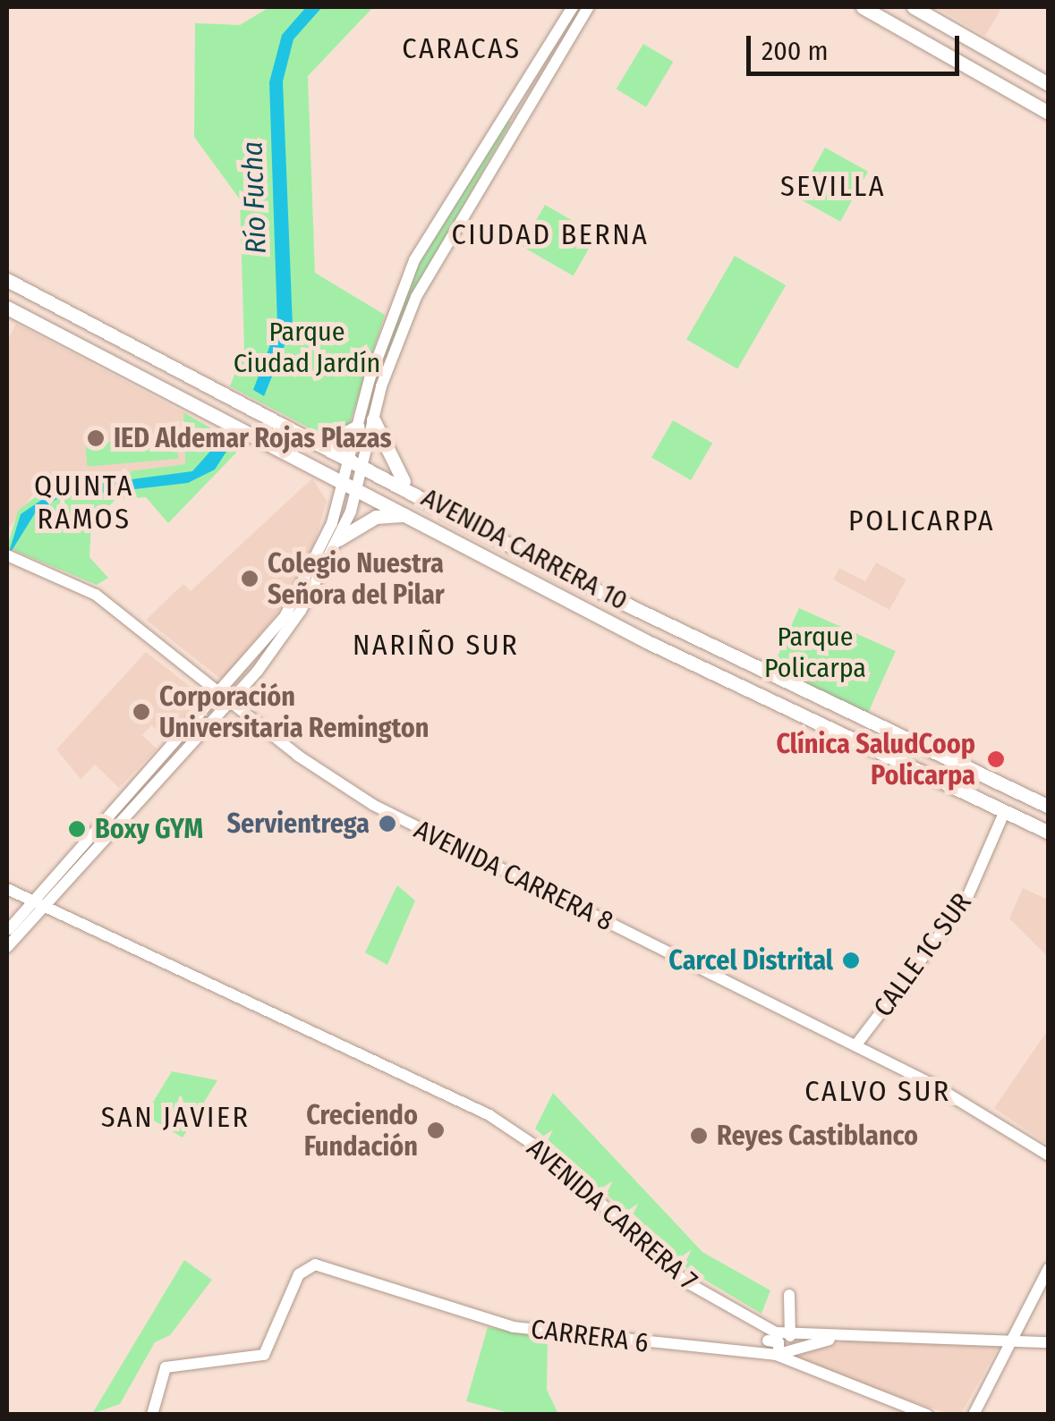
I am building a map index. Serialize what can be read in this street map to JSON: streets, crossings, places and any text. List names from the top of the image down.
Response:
{
  "streets": {
    "main road": [
      "AVENIDA CARRERA 10",
      "AVENIDA CARRERA 8",
      "CALLE 1C SUR",
      "AVENIDA CARRERA 7",
      "CARRERA 6"
    ]
  },
  "crossings": [
    ["AVENIDA CARRERA 10", "CALLE 1C SUR"],
    ["AVENIDA CARRERA 8", "CALLE 1C SUR"]
  ],
  "districts": [
    "CARACAS",
    "SEVILLA",
    "CIUDAD BERNA",
    "QUINTA RAMOS",
    "POLICARPA",
    "NARIÑO SUR",
    "CALVO SUR",
    "SAN JAVIER"
  ],
  "water": ["Río Fucha"],
  "parks": ["Parque Ciudad Jardín", "Parque Policarpa"],
  "places": [
    "IED Aldemar Rojas Plazas",
    "Colegio Nuestra Señora del Pilar",
    "Corporación Universitaria Remington",
    "Clínica SaludCoop Policarpa",
    "Servientrega",
    "Boxy GYM",
    "Carcel Distrital",
    "Creciendo Fundación",
    "Reyes Castiblanco"
  ],
  "scale_bar": "200 m"
}
